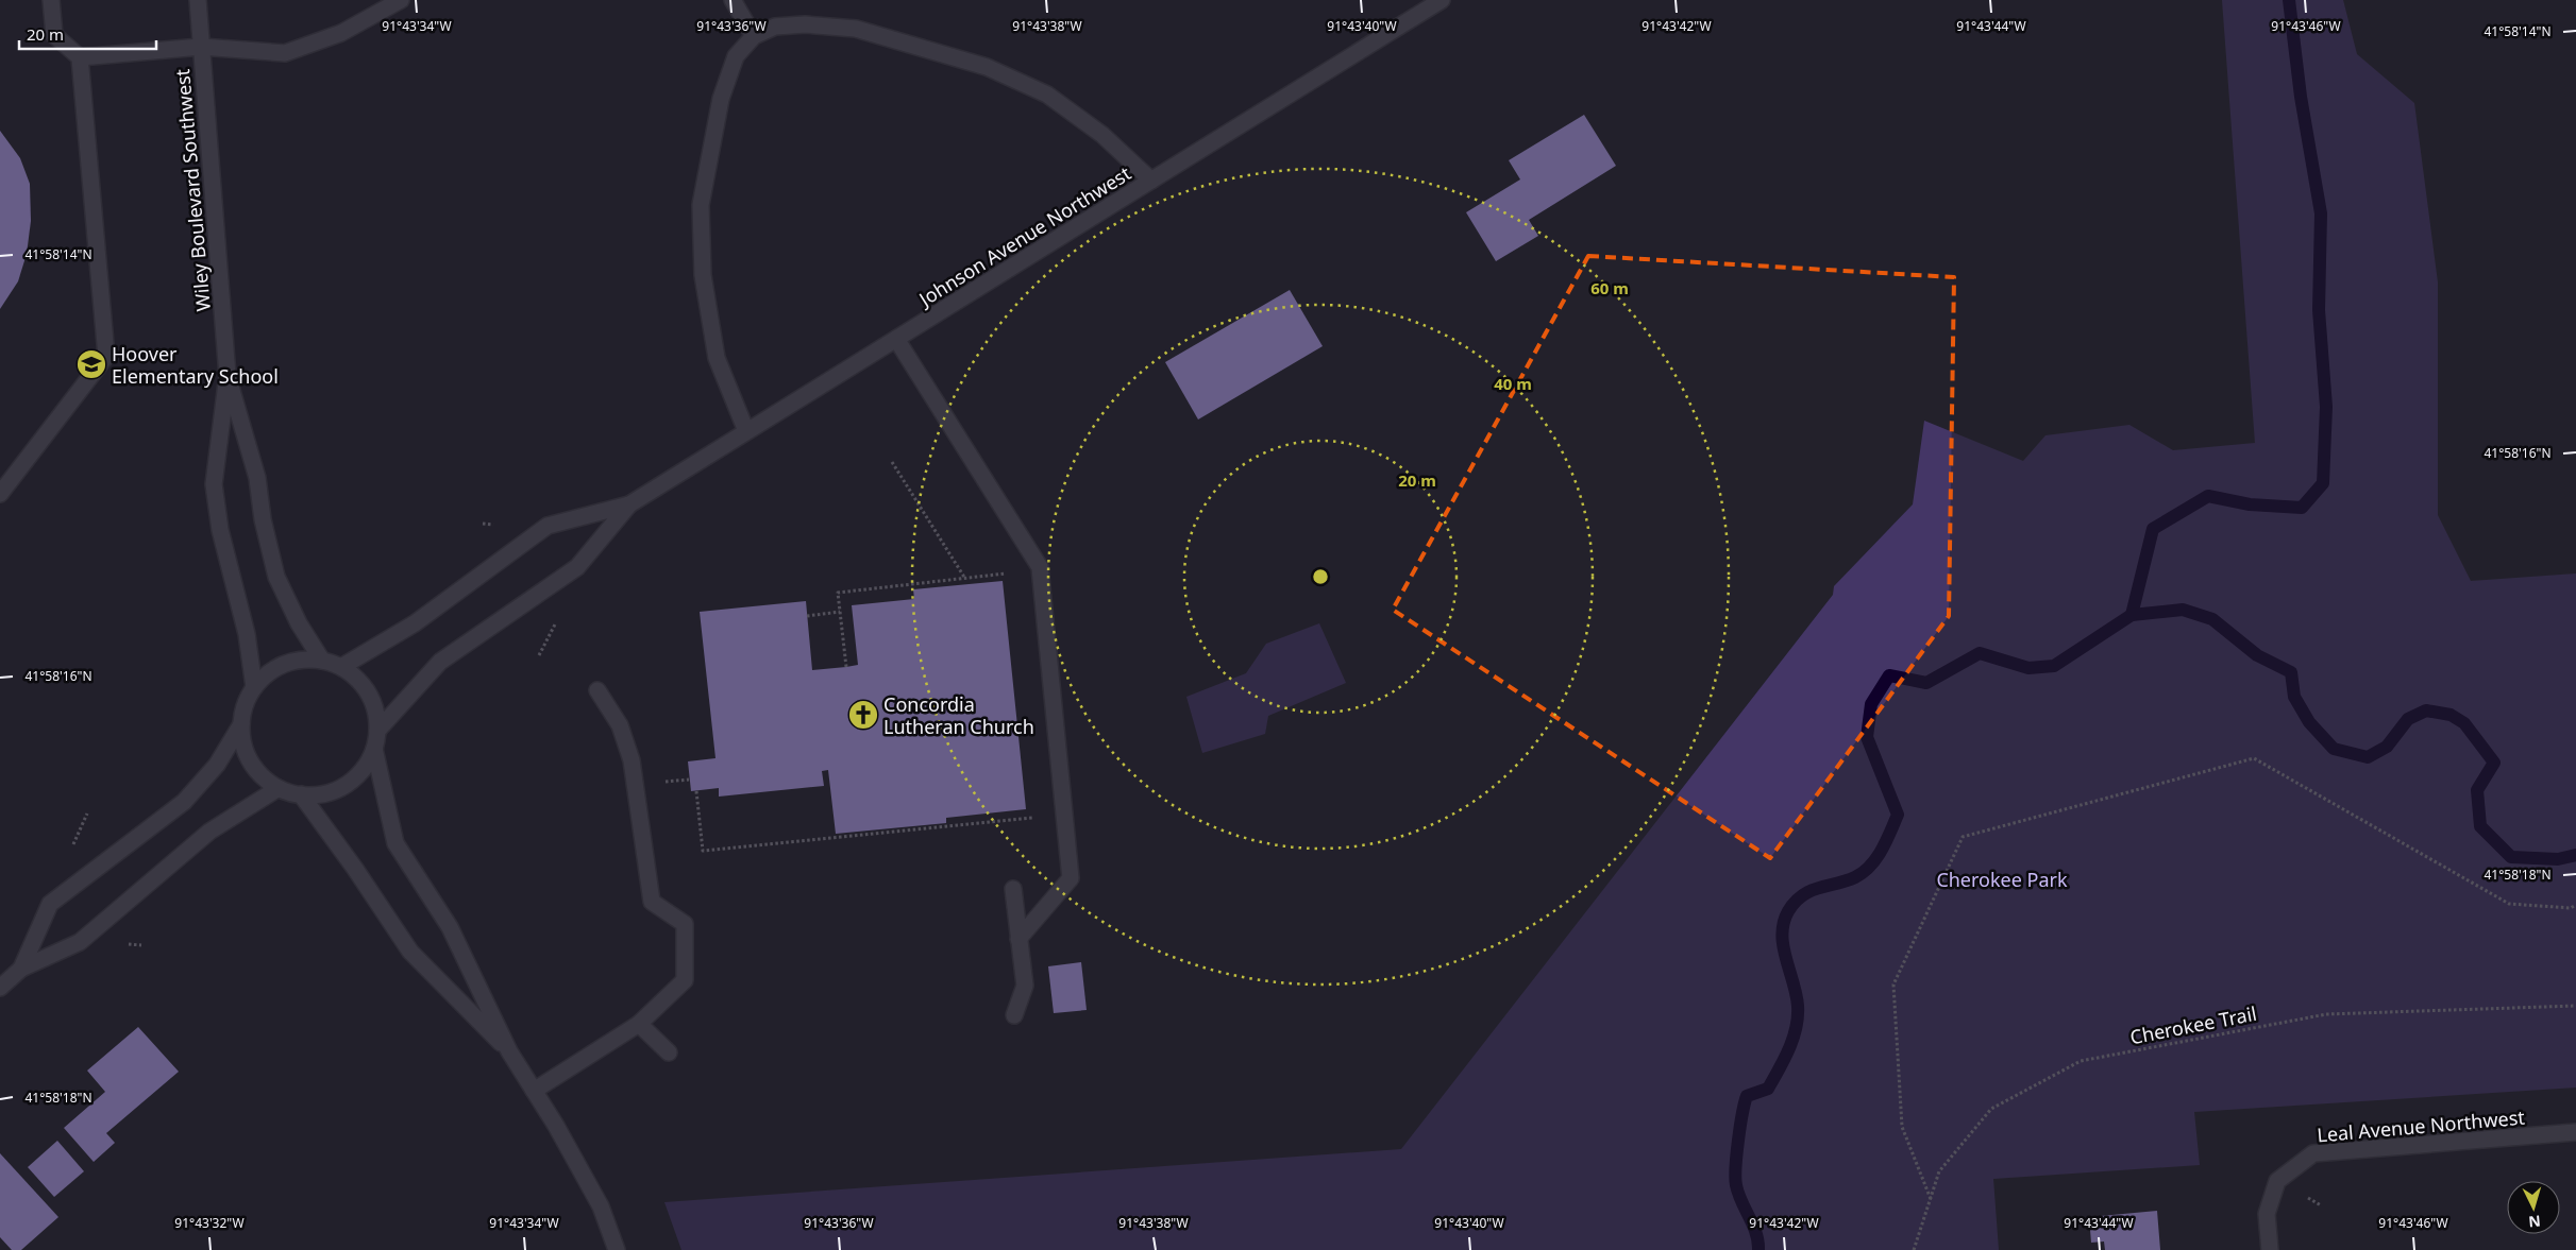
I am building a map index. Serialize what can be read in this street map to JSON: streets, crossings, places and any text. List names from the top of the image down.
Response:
{
  "streets": {
    "street": ["Wiley Boulevard Southwest", "Johnson Avenue Northwest", "Leal Avenue Northwest"],
    "path": ["Cherokee Trail"]
  },
  "crossings": [
    ["Wiley Boulevard Southwest", "Johnson Avenue Northwest"]
  ],
  "parks": ["Cherokee Park"],
  "places": {
    "school or university": ["Hoover Elementary School"],
    "church": ["Concordia Lutheran Church"]
  },
  "scale_bar": "20 m",
  "north": "bottom",
  "coordinates": [
    "91°43'34\"W",
    "91°43'36\"W",
    "91°43'38\"W",
    "91°43'40\"W",
    "91°43'42\"W",
    "91°43'44\"W",
    "91°43'46\"W",
    "41°58'14\"N",
    "41°58'16\"N",
    "41°58'18\"N",
    "91°43'32\"W"
  ],
  "rings": ["60 m", "40 m", "20 m"]
}
